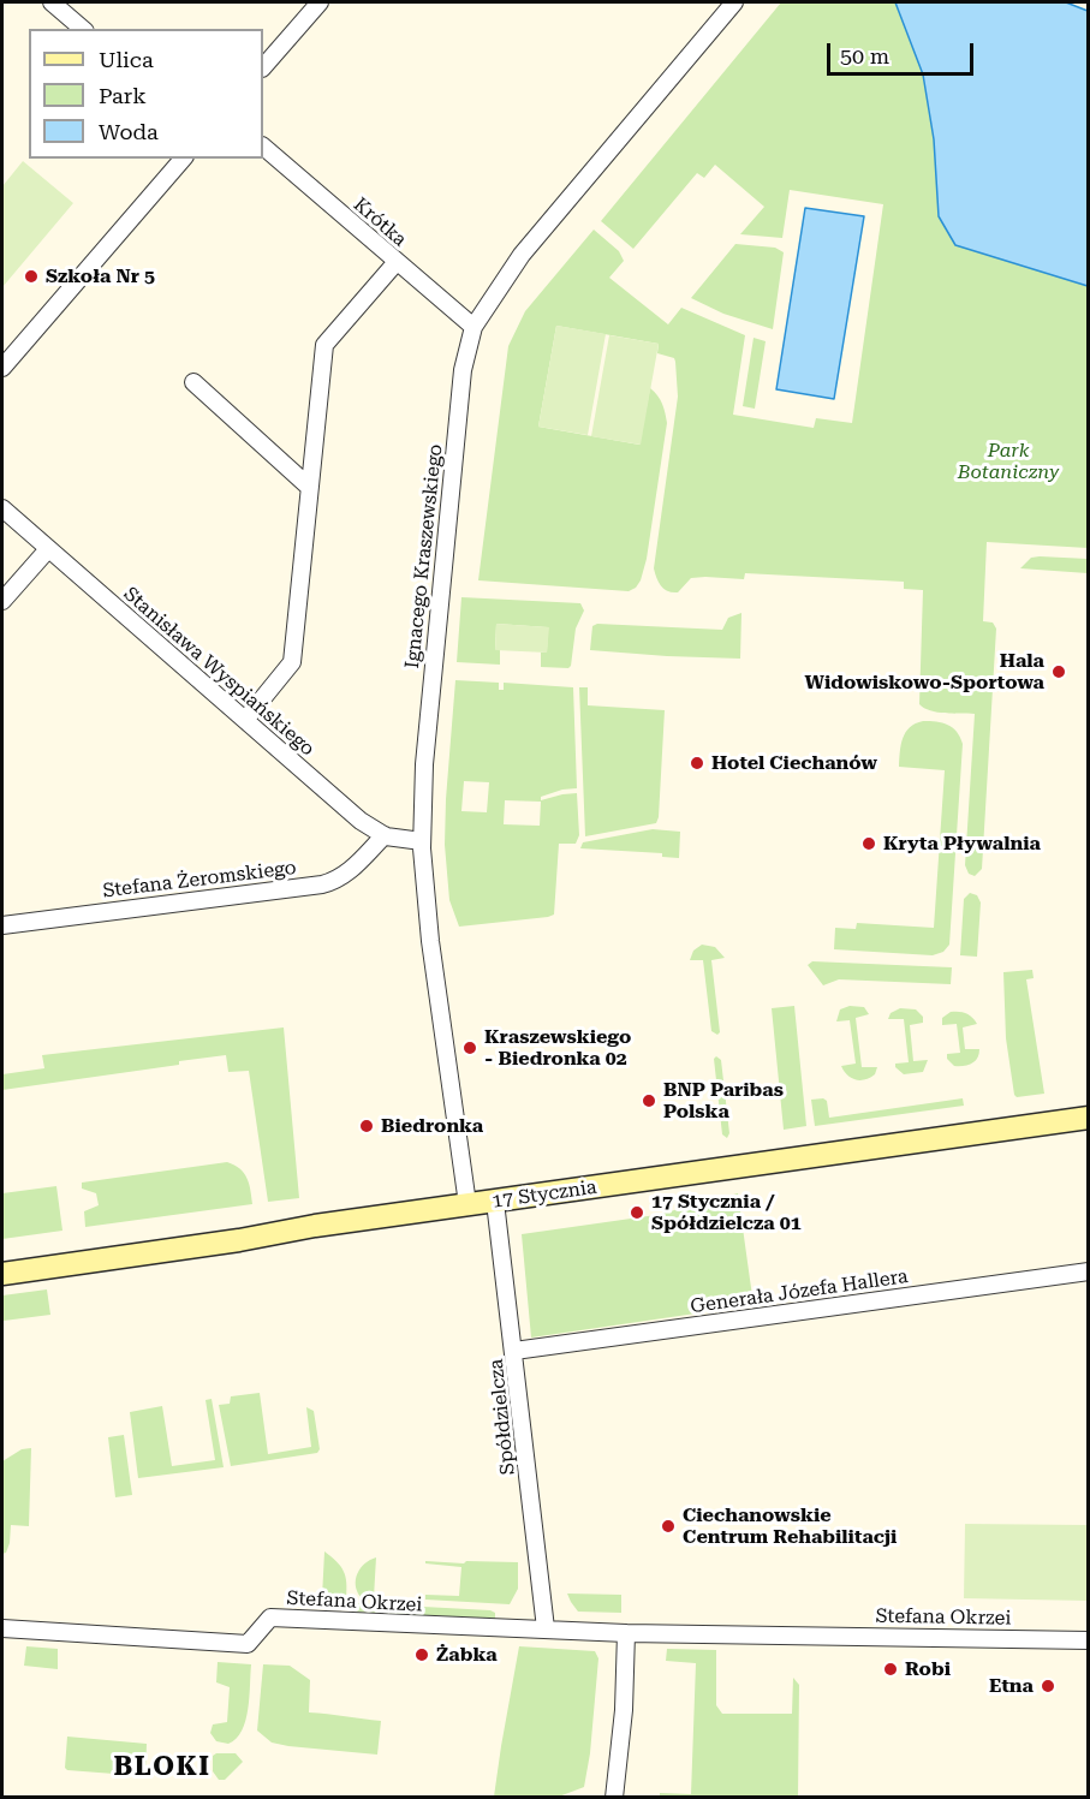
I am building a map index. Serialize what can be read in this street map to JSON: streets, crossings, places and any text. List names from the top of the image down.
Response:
{
  "streets": {
    "street": [
      "Krótka",
      "Ignacego Kraszewskiego",
      "Stanisława Wyspiańskiego",
      "Stefana Żeromskiego",
      "17 Stycznia",
      "Generała Józefa Hallera",
      "Spółdzielcza",
      "Stefana Okrzei"
    ]
  },
  "crossings": [
    ["Krótka", "Ignacego Kraszewskiego"],
    ["Ignacego Kraszewskiego", "Stanisława Wyspiańskiego"],
    ["Ignacego Kraszewskiego", "17 Stycznia"],
    ["Stanisława Wyspiańskiego", "Stefana Żeromskiego"],
    ["17 Stycznia", "Spółdzielcza"],
    ["Generała Józefa Hallera", "Spółdzielcza"],
    ["Spółdzielcza", "Stefana Okrzei"]
  ],
  "districts": ["BLOKI"],
  "parks": ["Park Botaniczny"],
  "places": [
    "Szkoła Nr 5",
    "Hala Widowiskowo-Sportowa",
    "Hotel Ciechanów",
    "Kryta Pływalnia",
    "Kraszewskiego - Biedronka 02",
    "BNP Paribas Polska",
    "Biedronka",
    "17 Stycznia / Spółdzielcza 01",
    "Ciechanowskie Centrum Rehabilitacji",
    "Żabka",
    "Robi",
    "Etna"
  ],
  "legend": ["Ulica", "Park", "Woda"],
  "scale_bar": "50 m"
}
